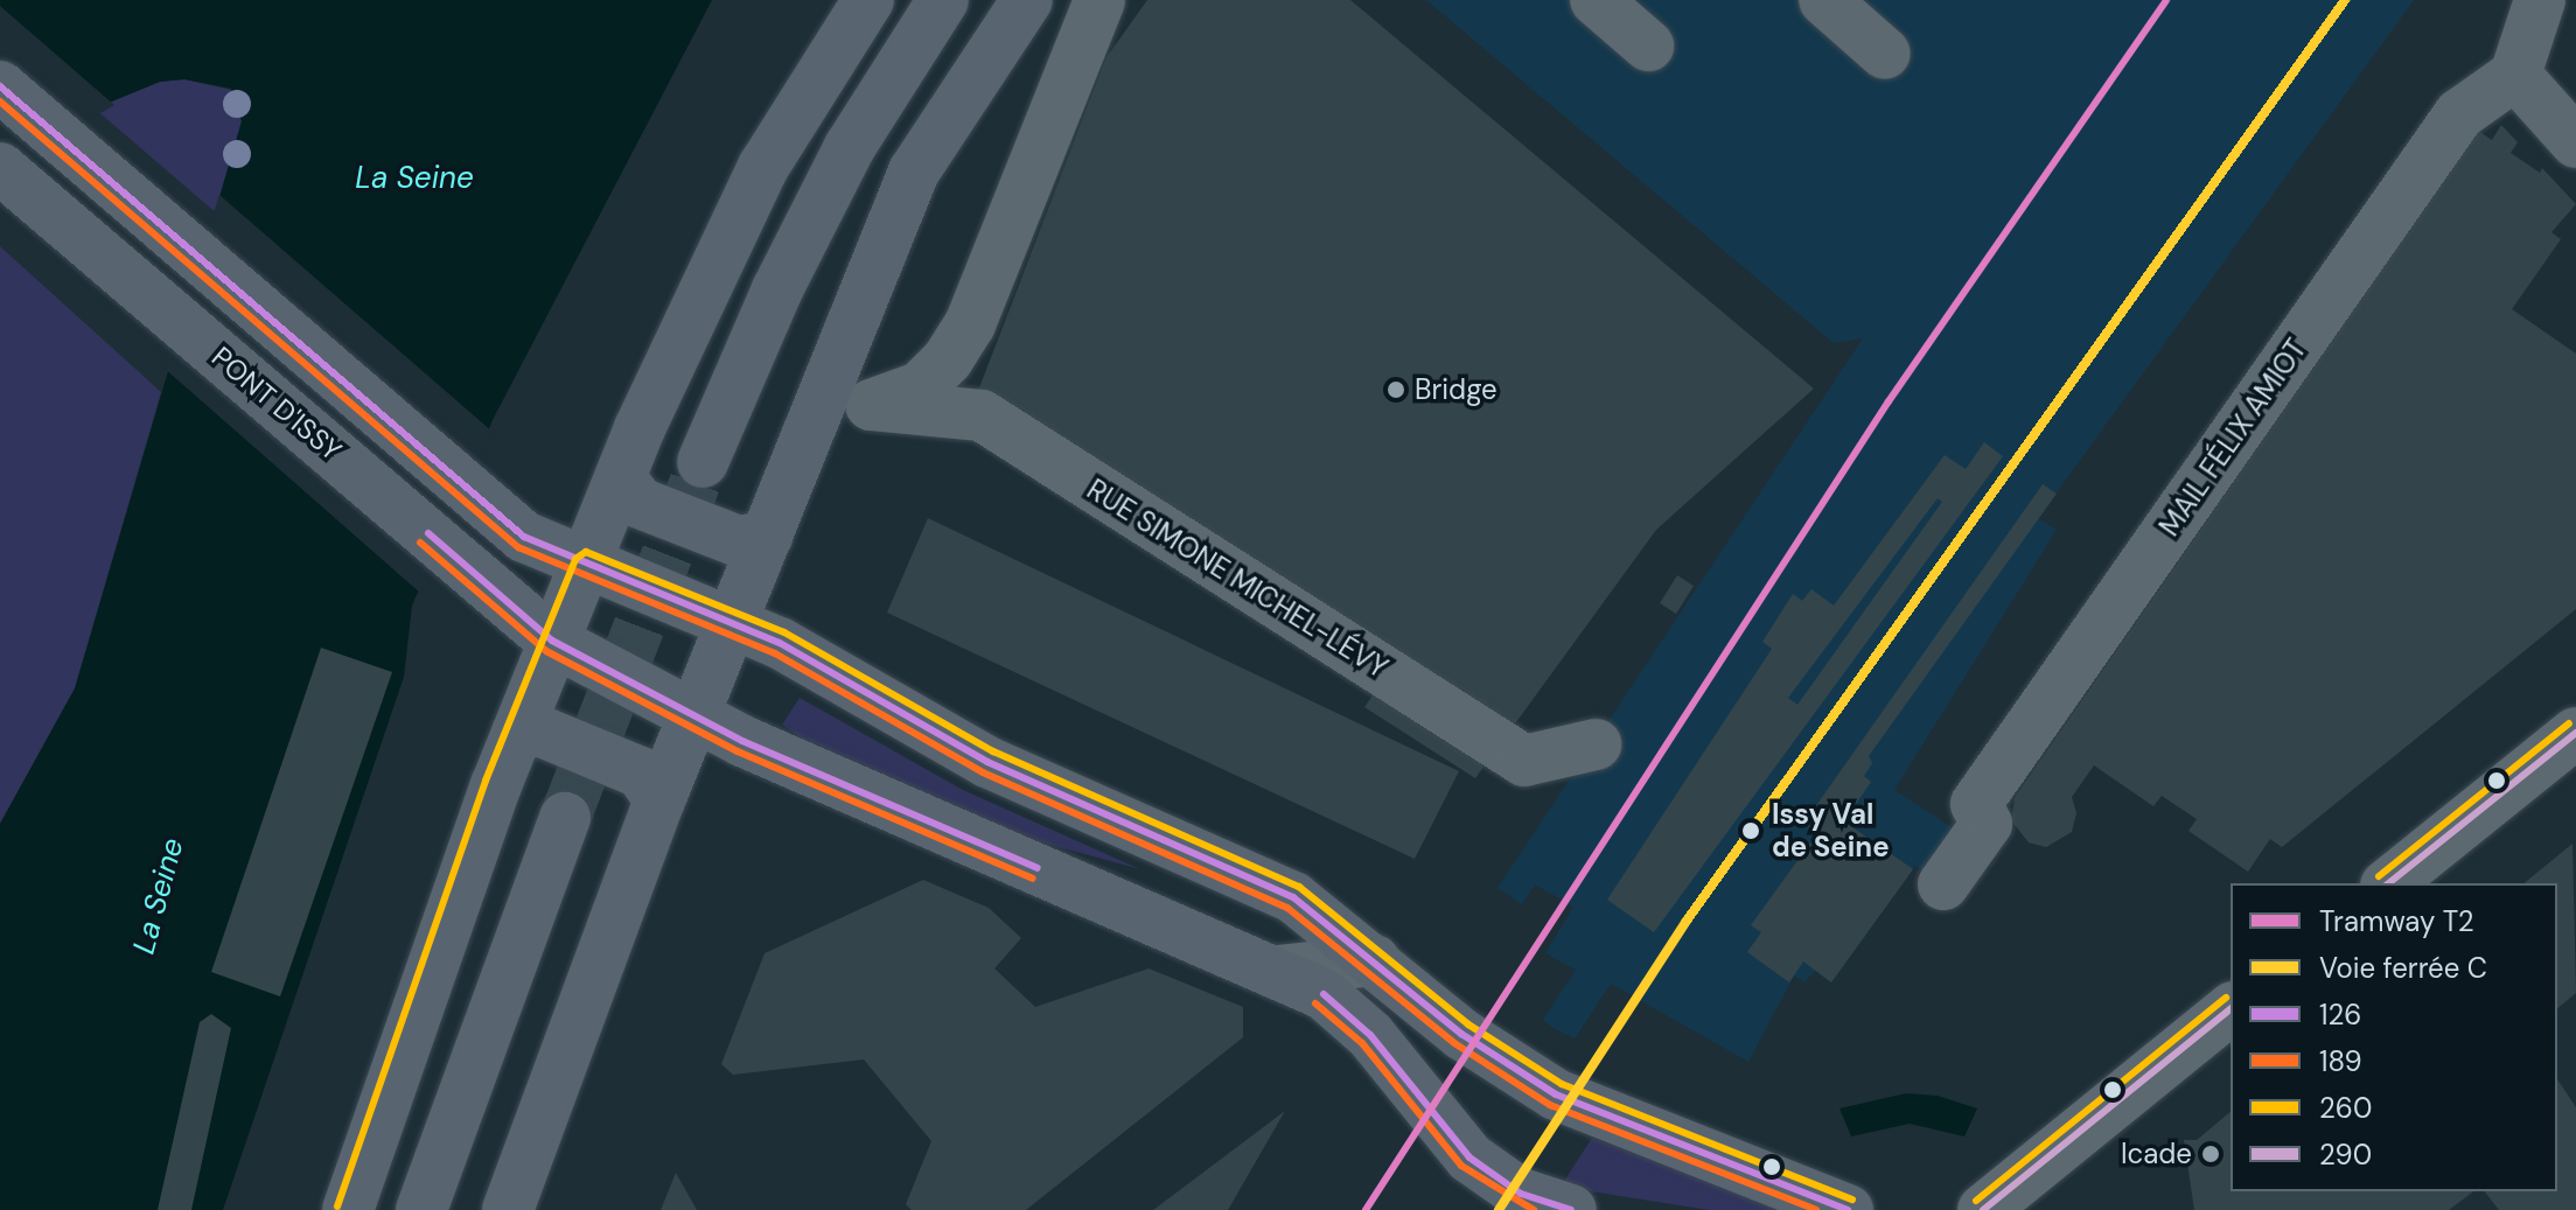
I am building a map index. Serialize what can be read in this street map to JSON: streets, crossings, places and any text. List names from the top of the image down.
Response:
{
  "streets": {
    "main road": ["PONT D'ISSY"],
    "street": ["MAIL FÉLIX AMIOT", "RUE SIMONE MICHEL-LÉVY"]
  },
  "water": ["La Seine"],
  "places": ["Bridge", "Issy Val de Seine", "Icade"],
  "lines": [
    "tram line T2",
    "rail line C",
    "transit line 126",
    "transit line 189",
    "transit line 260",
    "transit line 290"
  ],
  "legend": [
    "Tramway T2",
    "Voie ferrée C",
    "126",
    "189",
    "260",
    "290"
  ]
}
